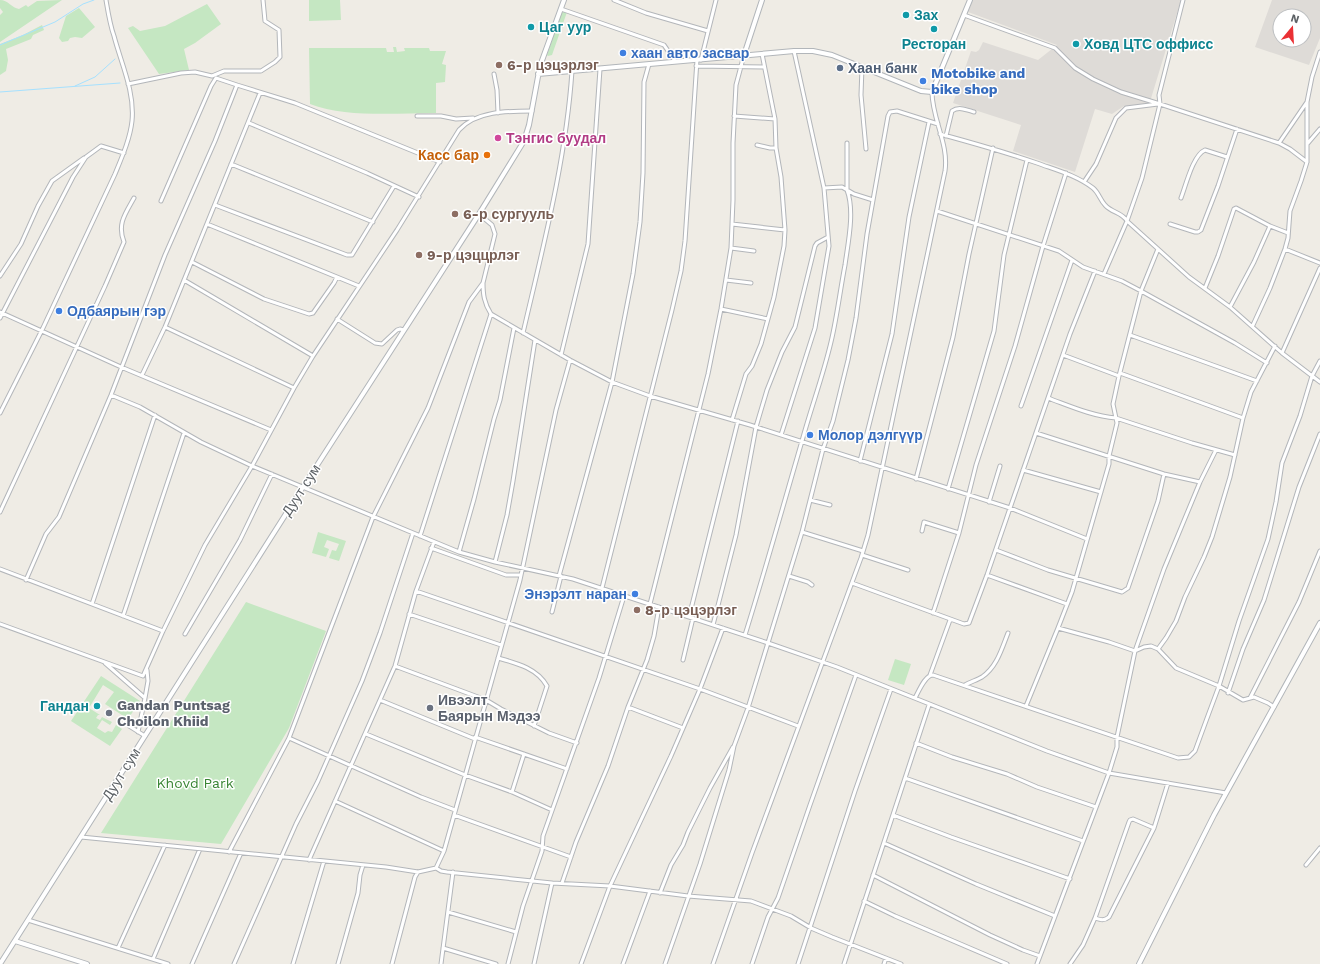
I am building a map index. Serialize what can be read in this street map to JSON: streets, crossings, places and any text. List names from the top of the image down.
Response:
{
  "streets": {
    "main road": ["Дуут сум"]
  },
  "parks": ["Khovd Park"],
  "places": [
    "Зах",
    "Цаг уур",
    "Ресторан",
    "Ховд ЦТС оффисс",
    "хаан авто засвар",
    "6-р цэцэрлэг",
    "Хаан банк",
    "Motobike and bike shop",
    "Тэнгис буудал",
    "Касс бар",
    "6-р сургууль",
    "9-р цэццрлэг",
    "Одбаярын гэр",
    "Молор дэлгүүр",
    "Энэрэлт наран",
    "8-р цэцэрлэг",
    "Гандан",
    "Ивээлт Баярын Мэдээ",
    "Gandan Puntsag Choilon Khiid"
  ],
  "north": "top"
}
